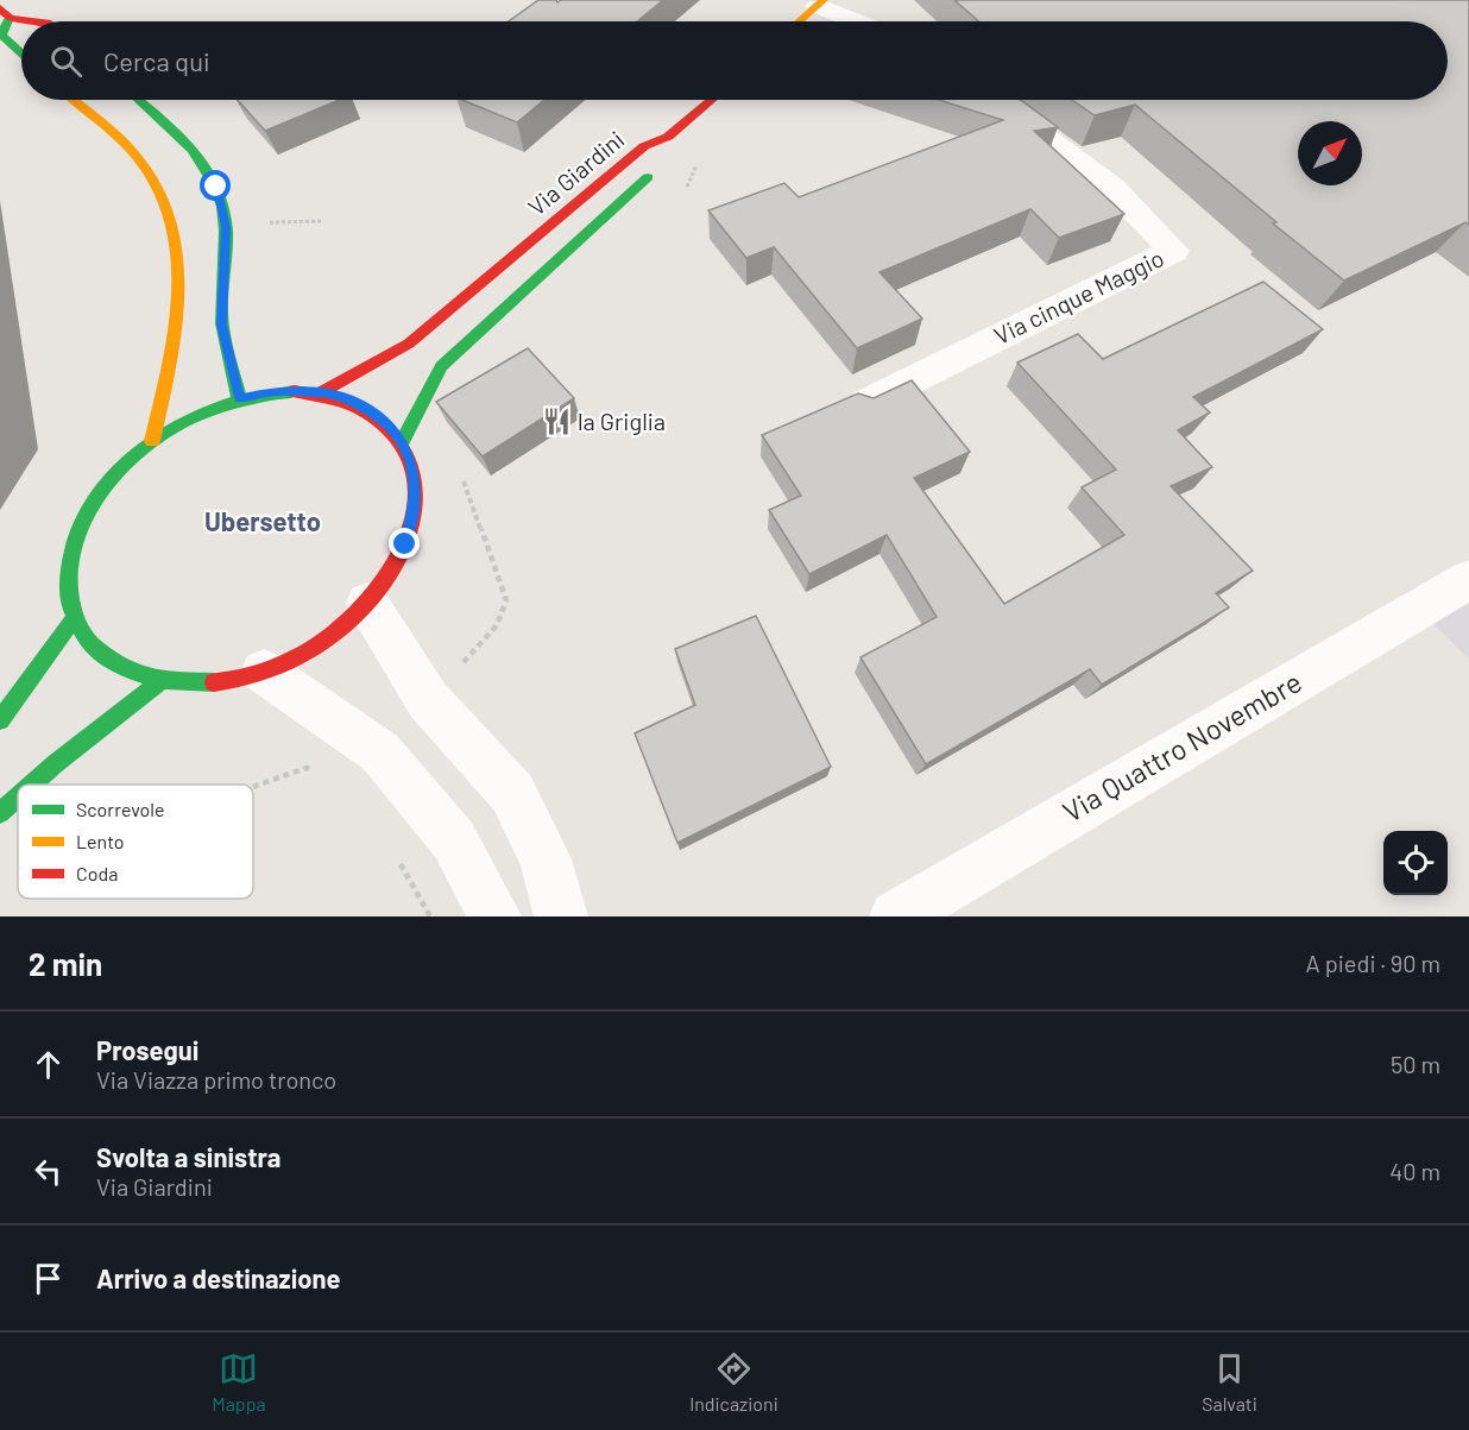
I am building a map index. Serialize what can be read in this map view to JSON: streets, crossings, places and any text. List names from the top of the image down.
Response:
{
  "streets": {
    "main road": ["Via Giardini"],
    "street": ["Via cinque Maggio", "Via Quattro Novembre"]
  },
  "districts": ["Ubersetto"],
  "places": {
    "restaurant": ["la Griglia"]
  },
  "legend": ["Scorrevole", "Lento", "Coda"],
  "north": "top right",
  "page": {
    "search": "Cerca qui",
    "heading": ["2 min", "A piedi · 90 m"],
    "list": [
      ["Prosegui", "Via Viazza primo tronco", "50 m"],
      ["Svolta a sinistra", "Via Giardini", "40 m"],
      "Arrivo a destinazione"
    ],
    "nav": ["Mappa", "Indicazioni", "Salvati"]
  }
}
